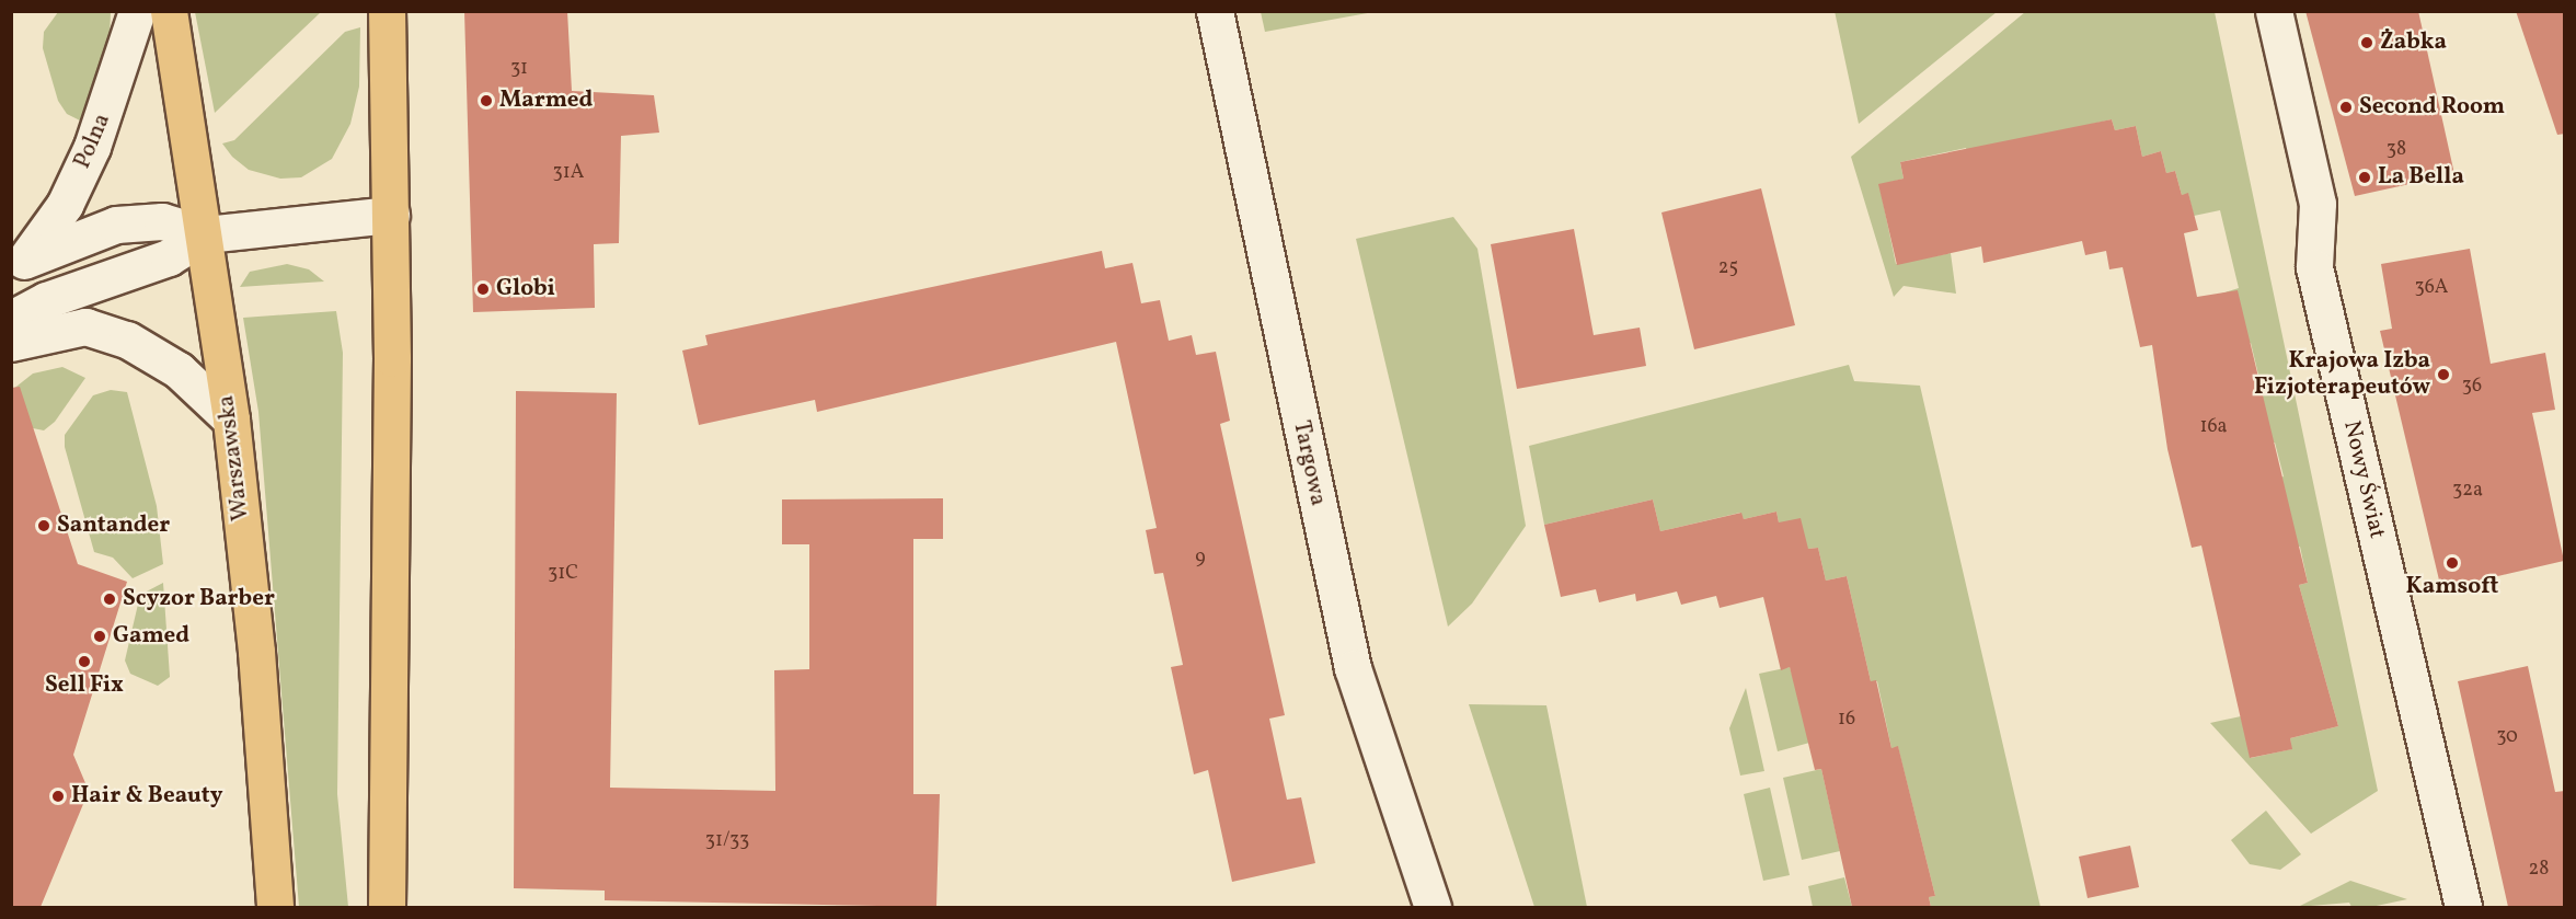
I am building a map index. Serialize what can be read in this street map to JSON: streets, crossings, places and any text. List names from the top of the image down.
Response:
{
  "streets": {
    "main road": ["Warszawska"],
    "street": ["Polna", "Targowa", "Nowy Świat"]
  },
  "crossings": [
    ["Polna", "Warszawska"]
  ],
  "places": [
    "Żabka",
    "Marmed",
    "Second Room",
    "La Bella",
    "Globi",
    "Krajowa Izba Fizjoterapeutów",
    "Santander",
    "Kamsoft",
    "Scyzor Barber",
    "Gamed",
    "Sell Fix",
    "Hair & Beauty"
  ],
  "house_numbers": [
    "31",
    "38",
    "31A",
    "25",
    "36A",
    "36",
    "16a",
    "32a",
    "9",
    "31C",
    "16",
    "30",
    "31/33",
    "28"
  ]
}
